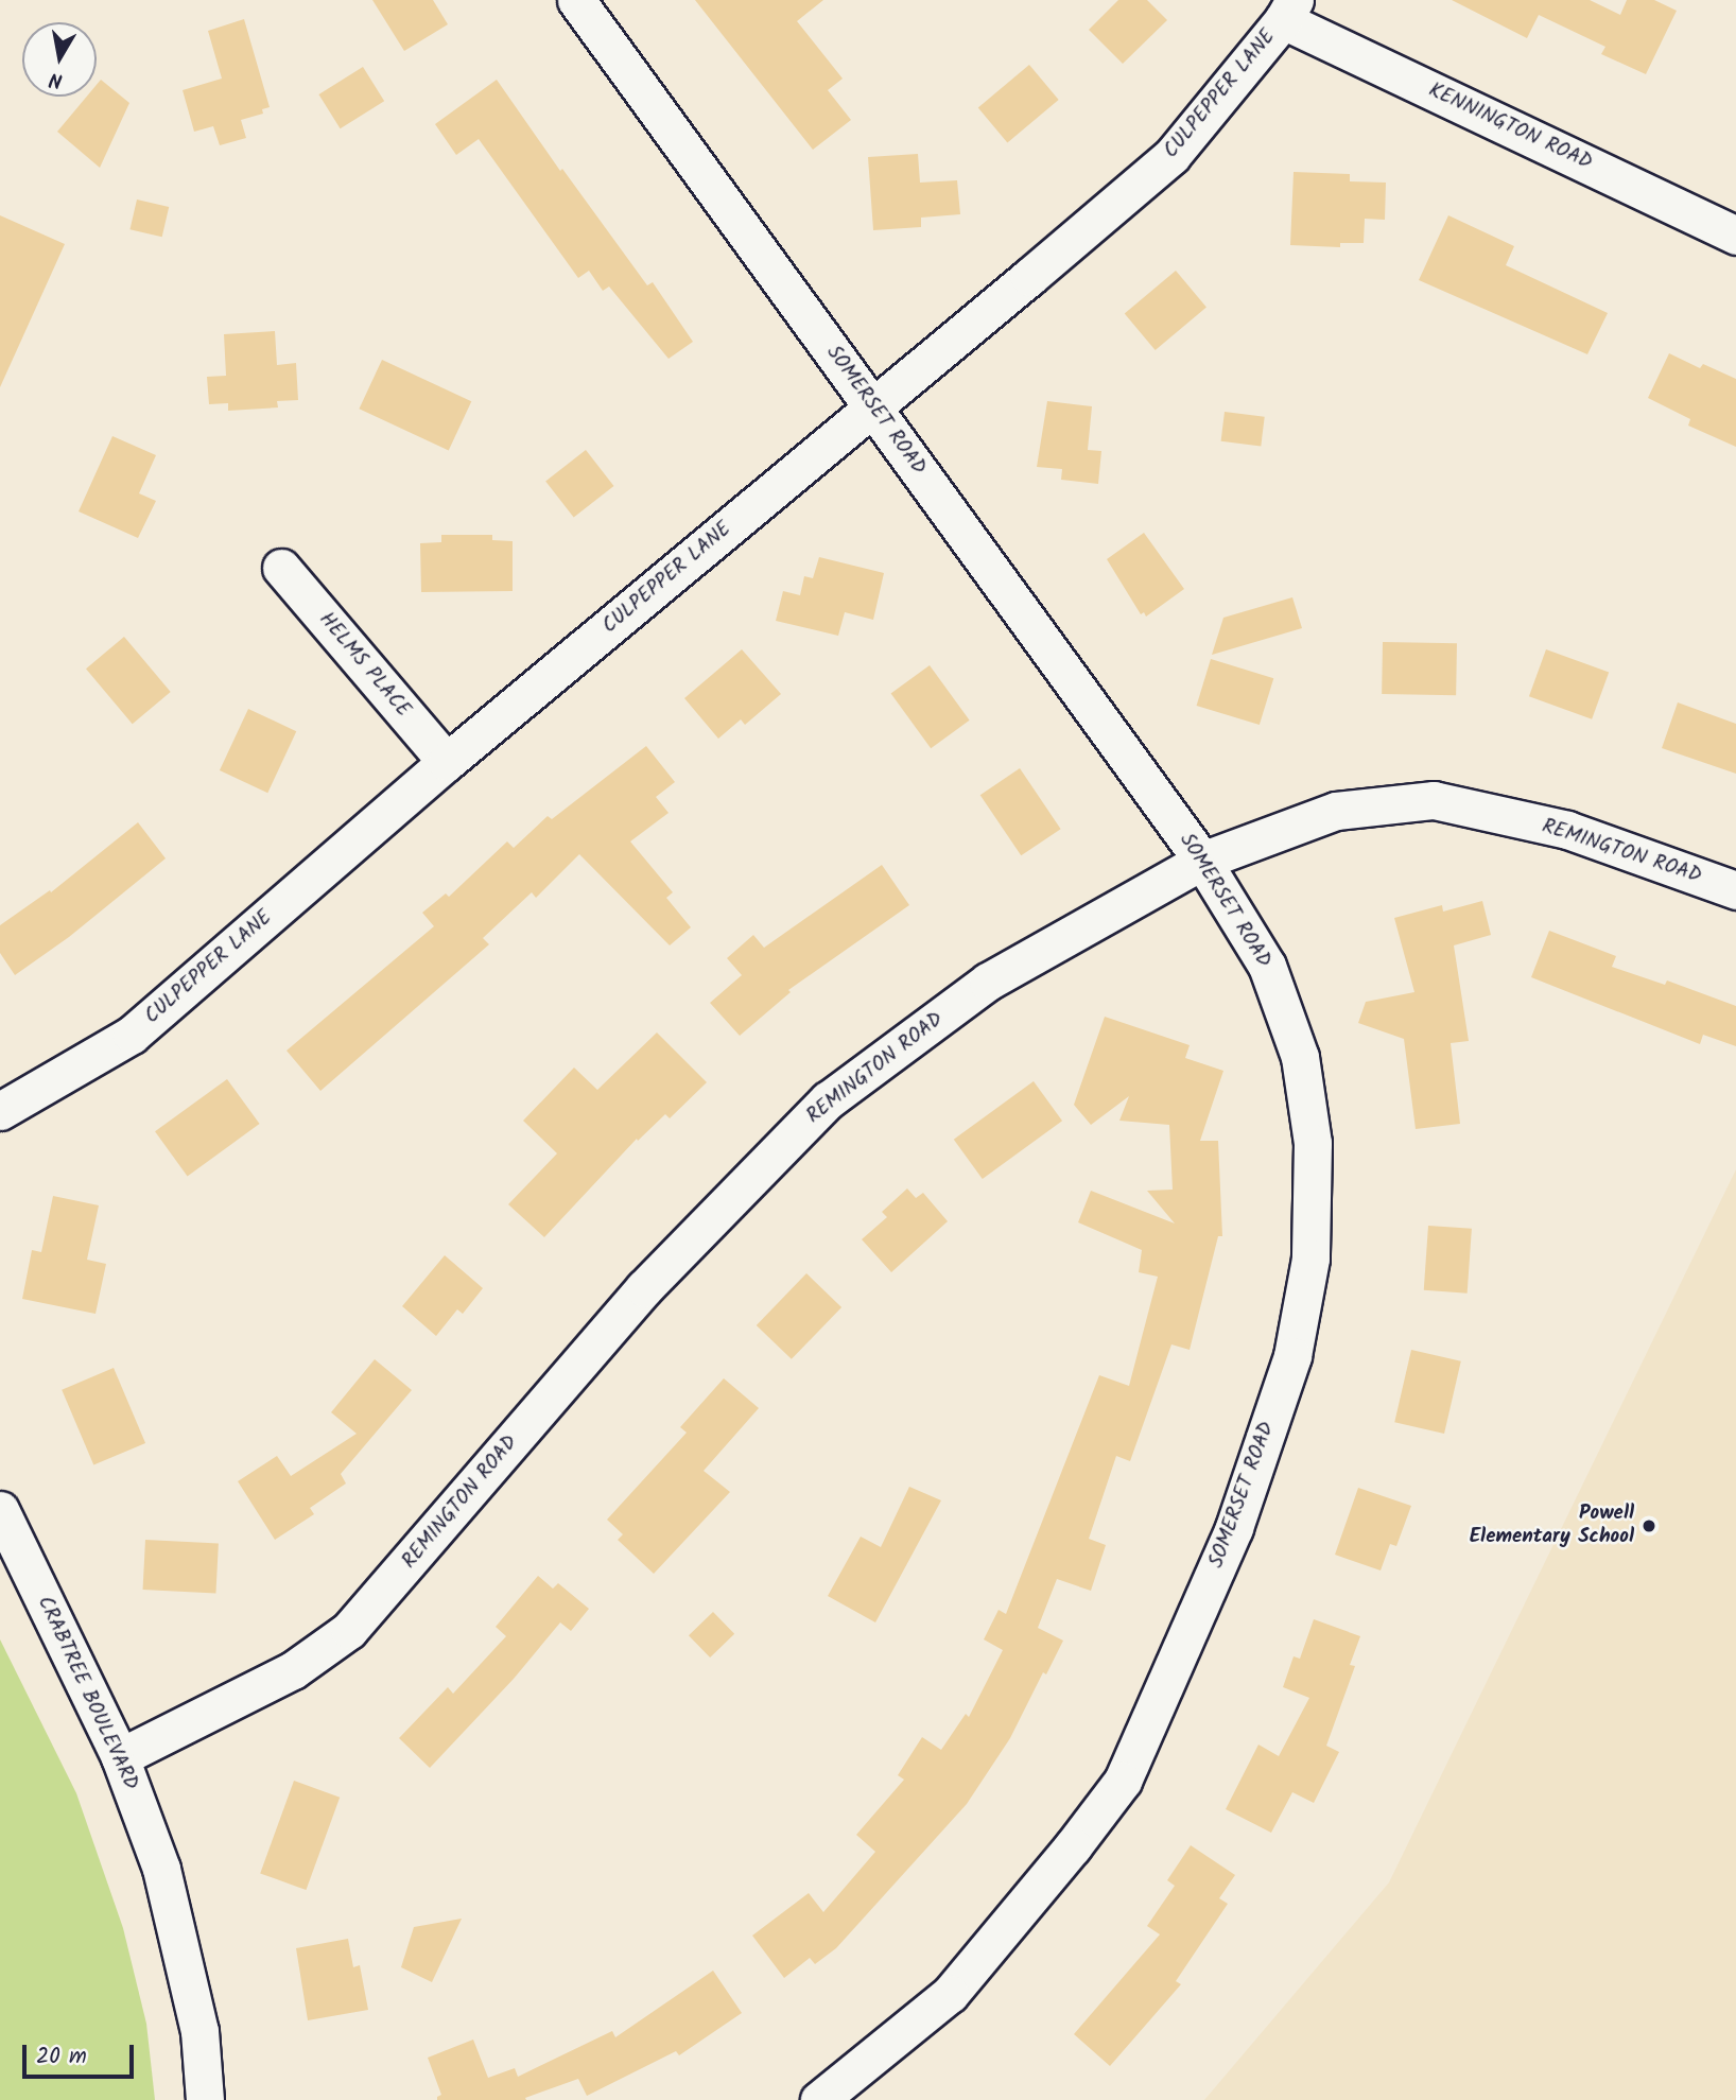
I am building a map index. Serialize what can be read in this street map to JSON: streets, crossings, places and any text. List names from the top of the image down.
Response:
{
  "streets": {
    "street": [
      "CULPEPPER LANE",
      "KENNINGTON ROAD",
      "SOMERSET ROAD",
      "HELMS PLACE",
      "REMINGTON ROAD",
      "CRABTREE BOULEVARD"
    ]
  },
  "crossings": [
    ["CULPEPPER LANE", "KENNINGTON ROAD"],
    ["CULPEPPER LANE", "SOMERSET ROAD"],
    ["CULPEPPER LANE", "HELMS PLACE"],
    ["SOMERSET ROAD", "REMINGTON ROAD"],
    ["REMINGTON ROAD", "CRABTREE BOULEVARD"]
  ],
  "places": ["Powell Elementary School"],
  "scale_bar": "20 m",
  "north": "bottom"
}
